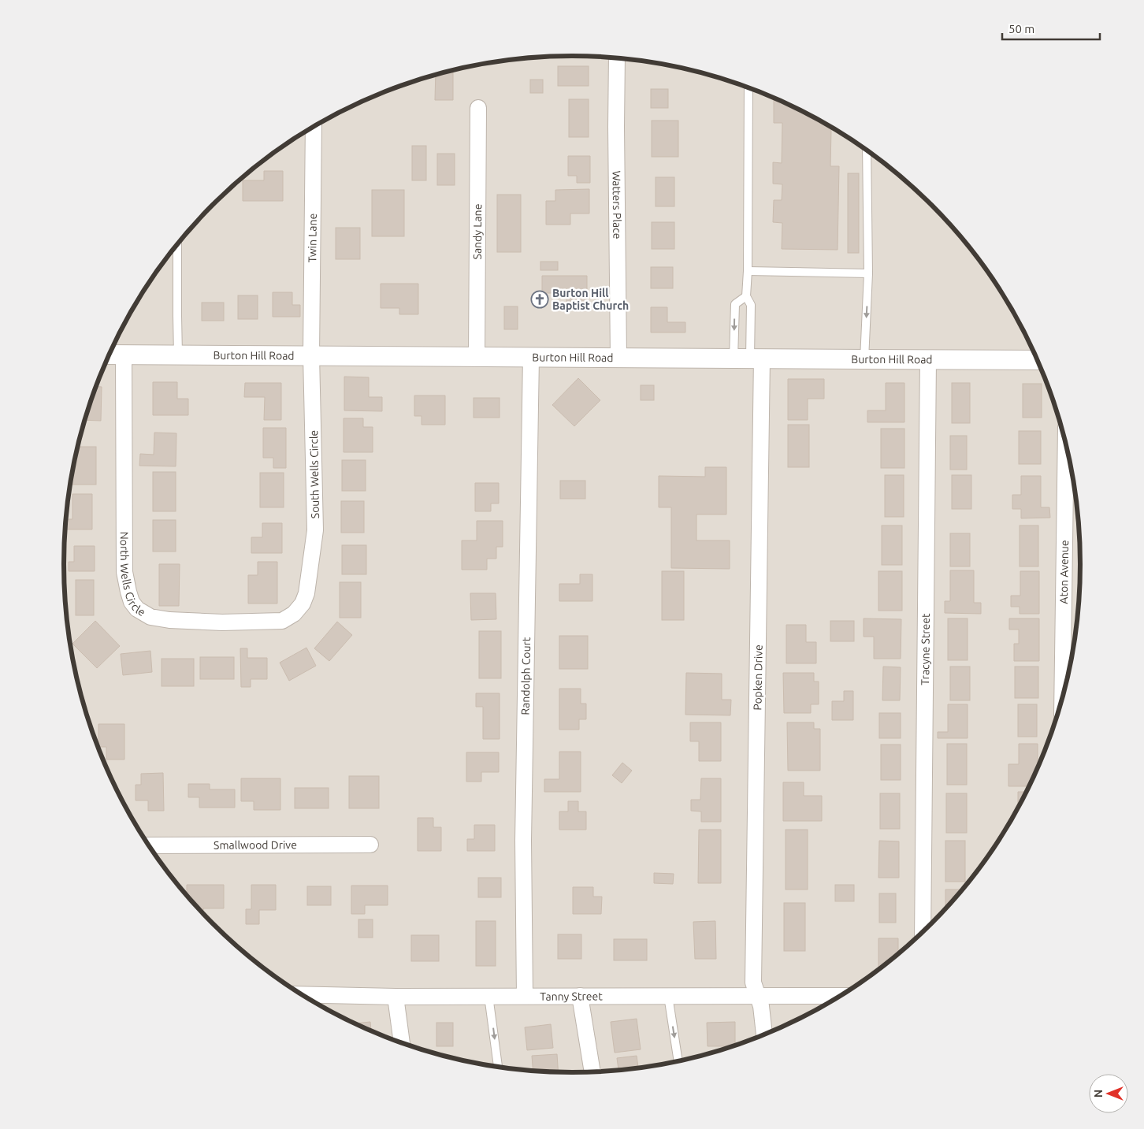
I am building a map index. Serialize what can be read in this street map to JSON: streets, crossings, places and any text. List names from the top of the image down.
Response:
{
  "streets": {
    "street": [
      "Watters Place",
      "Sandy Lane",
      "Twin Lane",
      "Burton Hill Road",
      "South Wells Circle",
      "North Wells Circle",
      "Aton Avenue",
      "Tracyne Street",
      "Randolph Court",
      "Popken Drive",
      "Smallwood Drive",
      "Tanny Street"
    ]
  },
  "crossings": [
    ["Watters Place", "Burton Hill Road"],
    ["Sandy Lane", "Burton Hill Road"],
    ["Twin Lane", "Burton Hill Road"],
    ["Twin Lane", "South Wells Circle"],
    ["Burton Hill Road", "South Wells Circle"],
    ["Burton Hill Road", "North Wells Circle"],
    ["Burton Hill Road", "Tracyne Street"],
    ["Burton Hill Road", "Randolph Court"],
    ["Burton Hill Road", "Popken Drive"],
    ["South Wells Circle", "North Wells Circle"],
    ["Randolph Court", "Tanny Street"],
    ["Popken Drive", "Tanny Street"]
  ],
  "places": {
    "church": ["Burton Hill Baptist Church"]
  },
  "scale_bar": "50 m",
  "north": "left"
}
